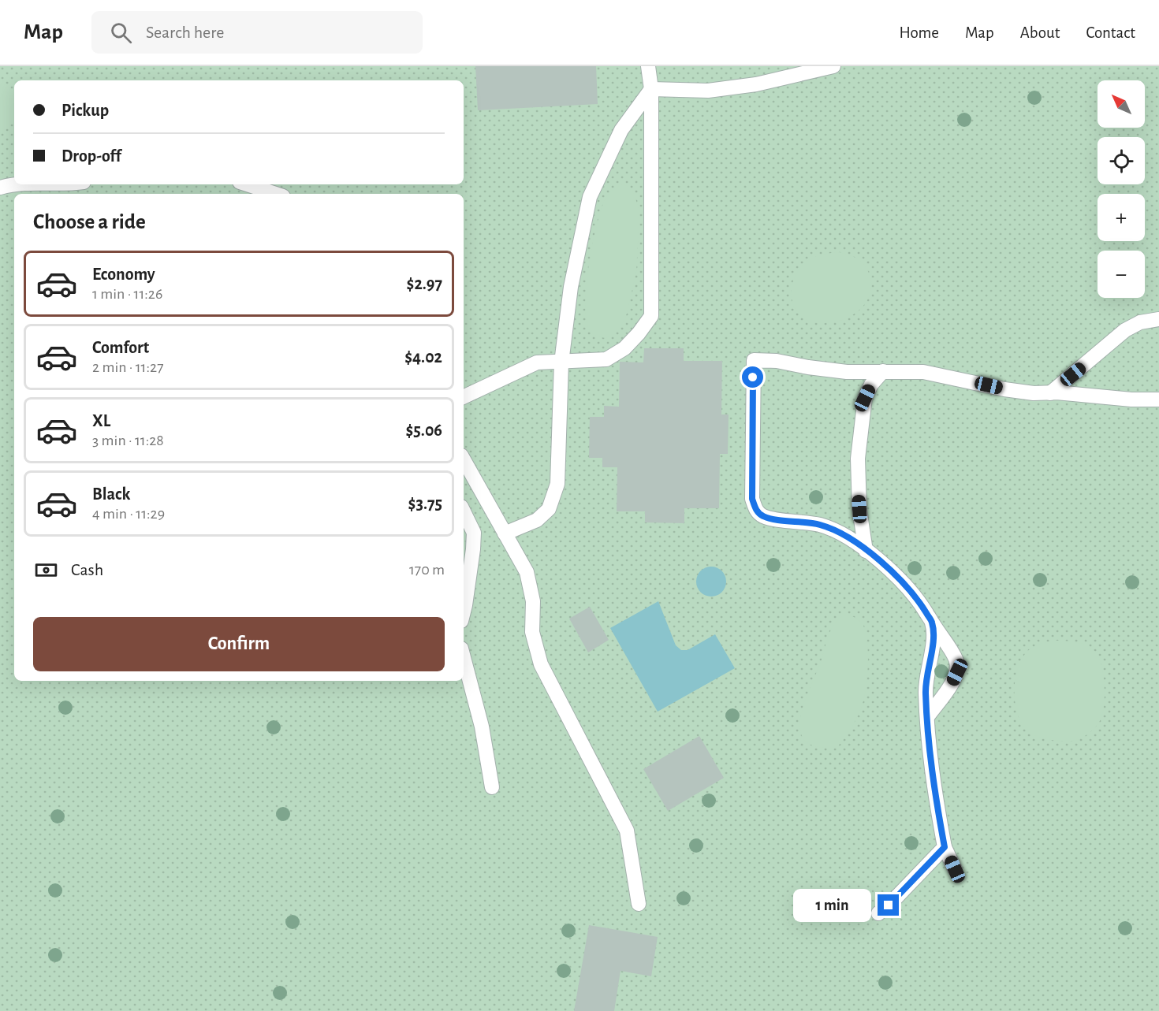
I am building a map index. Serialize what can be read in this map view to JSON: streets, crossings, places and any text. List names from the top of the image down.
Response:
{
  "north": "top left",
  "page": {
    "header": "Map",
    "search": "Search here",
    "nav": [
      "Home",
      "Map",
      "About",
      "Contact"
    ],
    "map_buttons": ["+", "−"],
    "banner": ["Pickup", "Drop-off"],
    "heading": "Choose a ride",
    "list": [
      {
        "name": "Economy",
        "note": "1 min · 11:26",
        "value": "$2.97"
      },
      {
        "name": "Comfort",
        "note": "2 min · 11:27",
        "value": "$4.02"
      },
      {
        "name": "XL",
        "note": "3 min · 11:28",
        "value": "$5.06"
      },
      {
        "name": "Black",
        "note": "4 min · 11:29",
        "value": "$3.75"
      }
    ],
    "pay": ["Cash", "170 m"],
    "buttons": "Confirm",
    "bubble": "1 min"
  }
}
